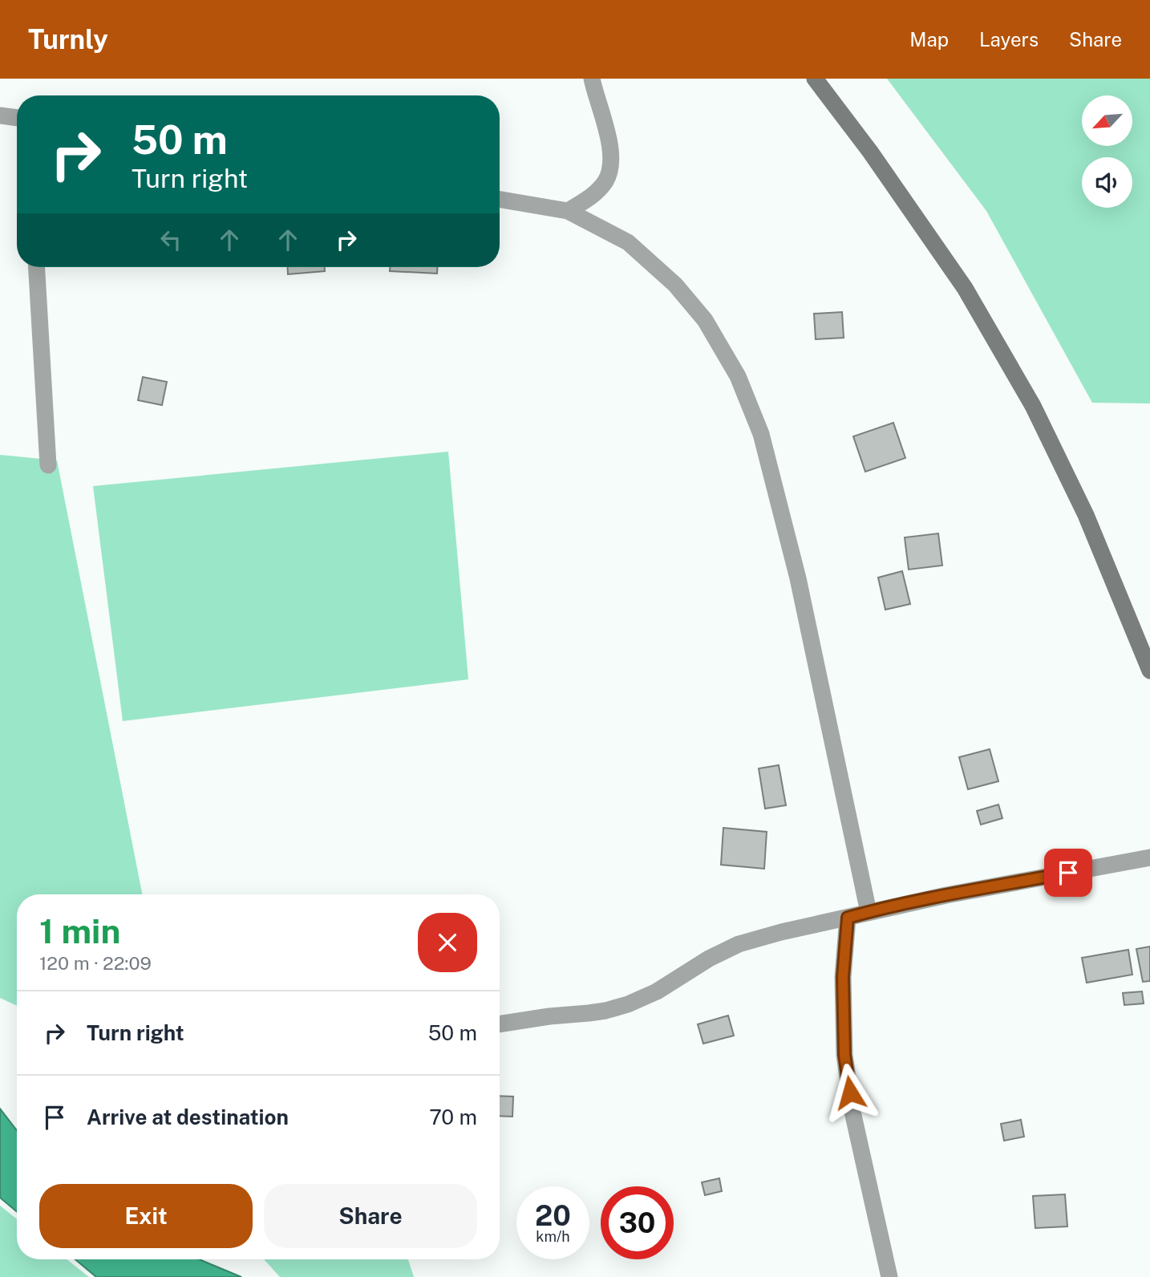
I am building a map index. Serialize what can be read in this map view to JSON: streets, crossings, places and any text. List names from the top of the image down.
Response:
{
  "north": "bottom left",
  "page": {
    "header": "Turnly",
    "nav": ["Map", "Layers", "Share"],
    "turn": ["50 m", "Turn right"],
    "heading": ["1 min", "120 m · 22:09"],
    "list": [
      {
        "name": "Turn right",
        "value": "50 m"
      },
      {
        "name": "Arrive at destination",
        "value": "70 m"
      }
    ],
    "buttons": ["Exit", "Share"],
    "speed": "20 km/h",
    "limit": "30"
  }
}
